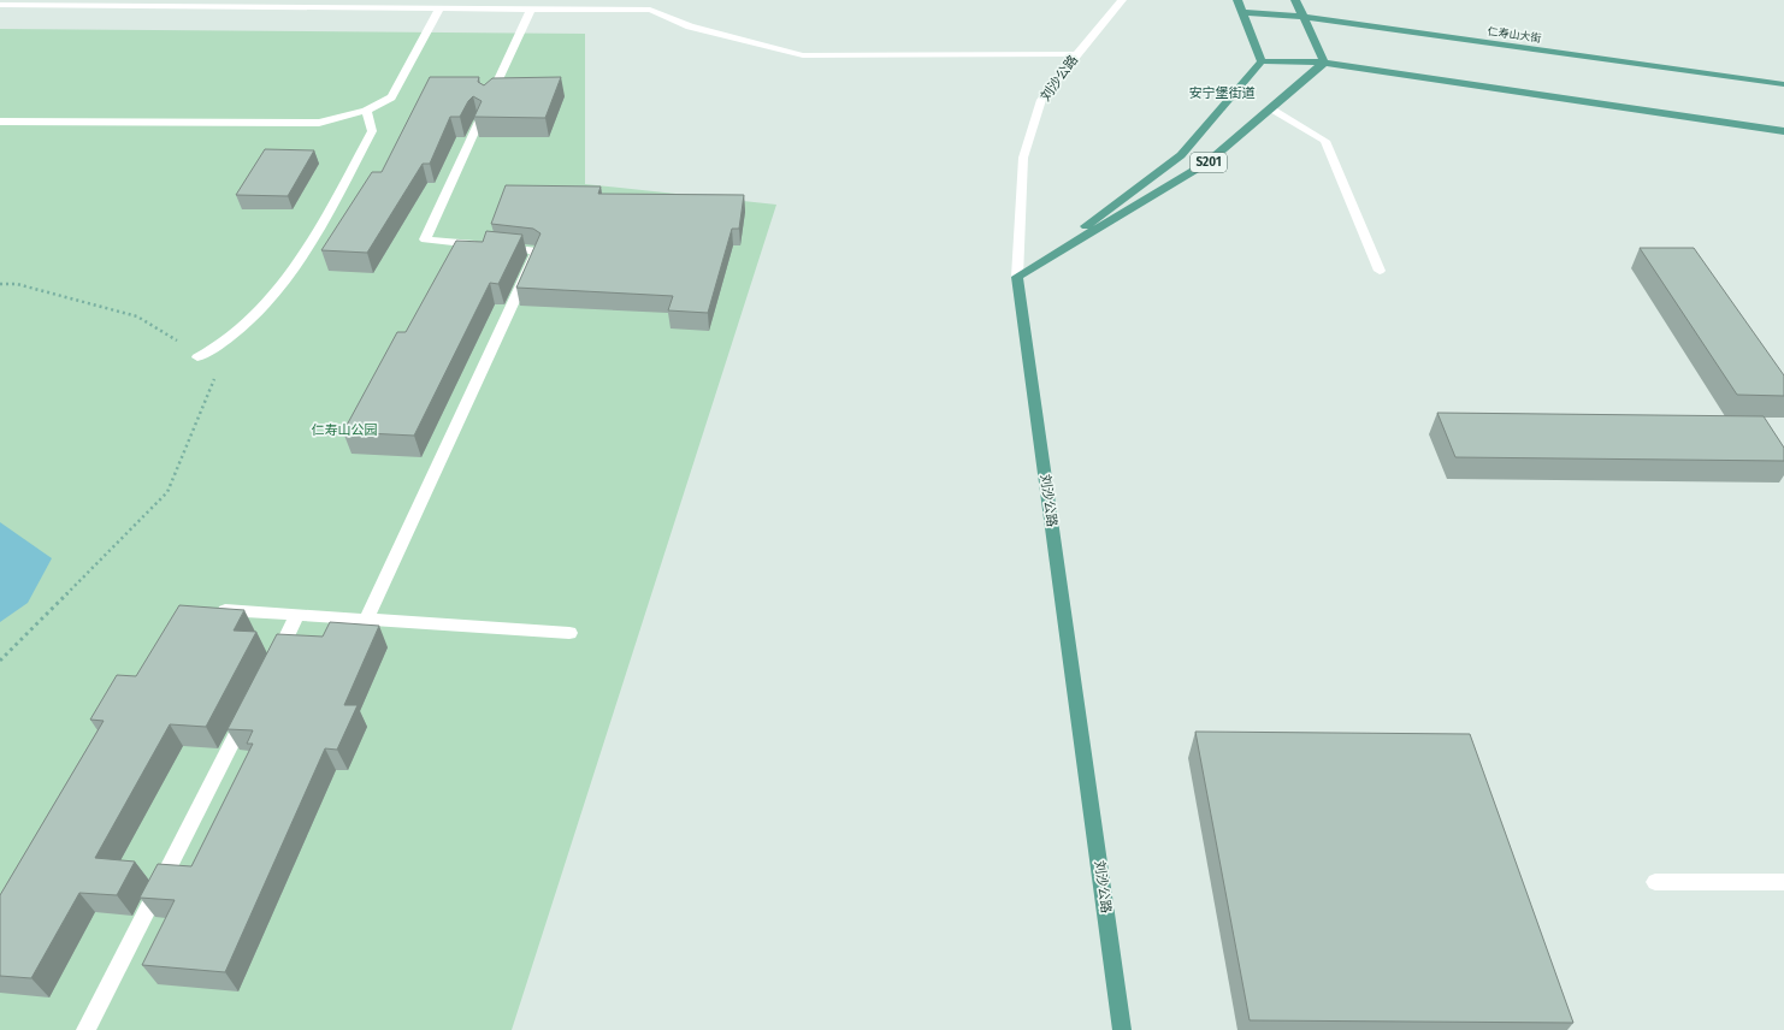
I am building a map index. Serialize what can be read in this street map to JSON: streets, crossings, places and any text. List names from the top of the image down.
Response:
{
  "streets": {
    "main road": ["仁寿山大街", "刘沙公路", "S201"]
  },
  "crossings": [
    ["刘沙公路", "S201"]
  ],
  "districts": ["安宁堡街道"],
  "parks": ["仁寿山公园"]
}
